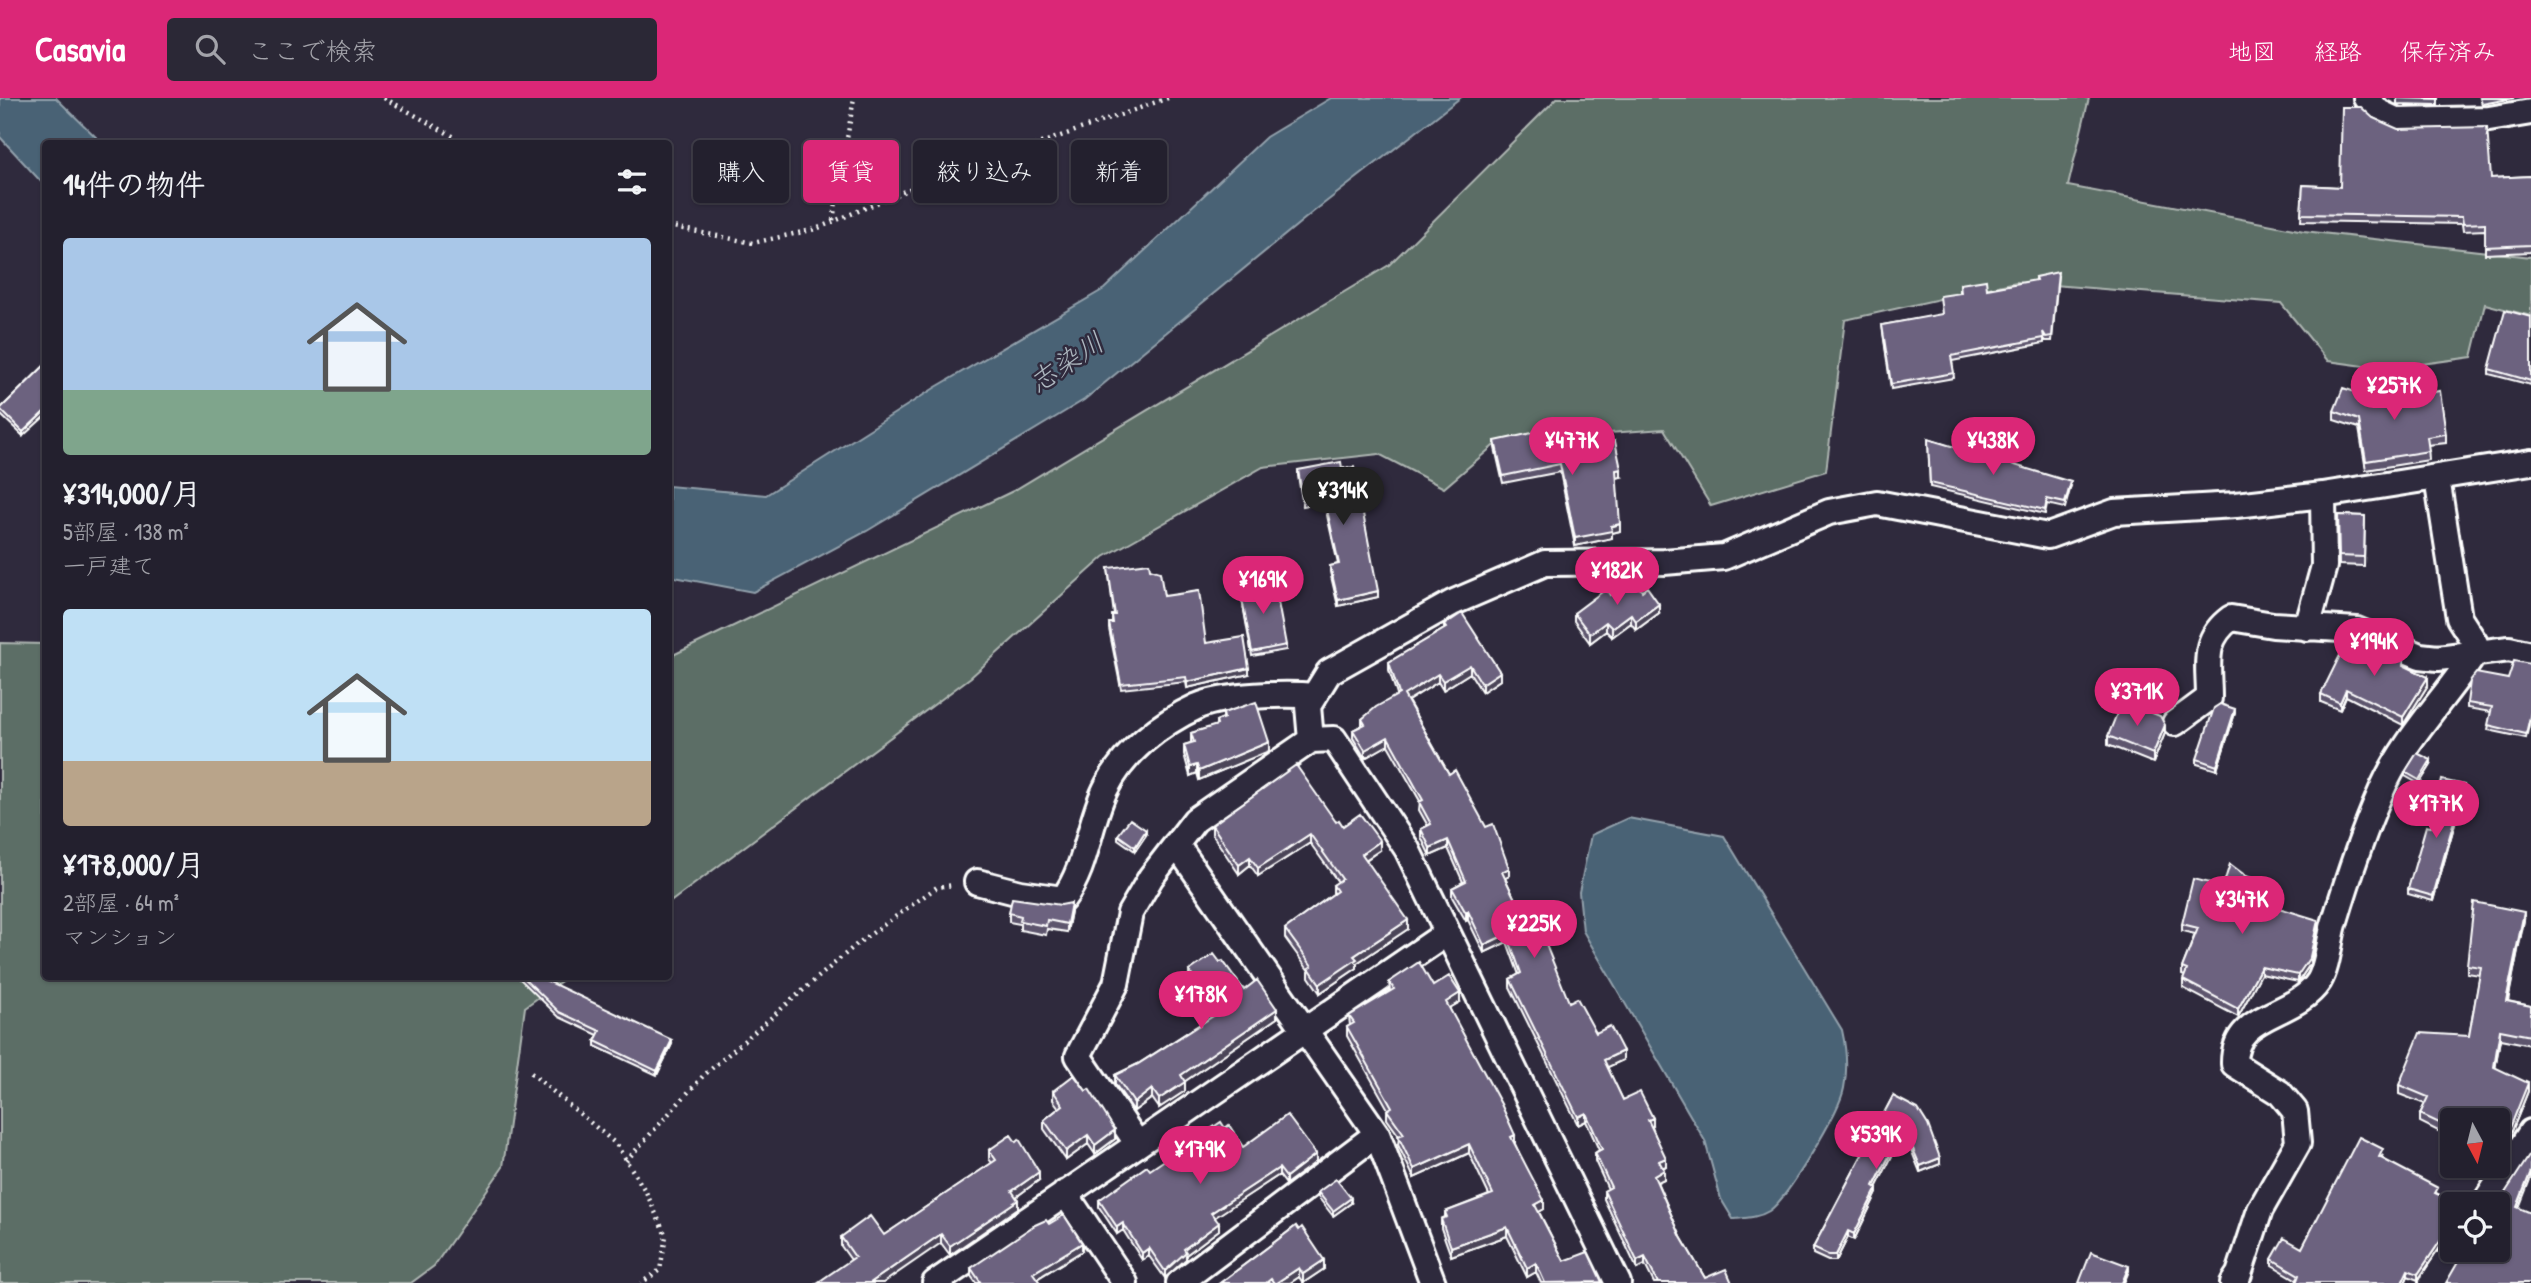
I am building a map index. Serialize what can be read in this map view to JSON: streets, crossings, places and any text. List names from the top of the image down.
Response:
{
  "water": ["志染川"],
  "north": "bottom",
  "page": {
    "header": "Casavia",
    "search": "ここで検索",
    "nav": ["地図", "経路", "保存済み"],
    "chip": [
      "購入",
      "賃貸",
      "絞り込み",
      "新着"
    ],
    "heading": "14件の物件",
    "list": [
      {
        "name": "¥314,000/月",
        "note": "5部屋 · 138 m² · 一戸建て"
      },
      {
        "name": "¥178,000/月",
        "note": "2部屋 · 64 m² · マンション"
      }
    ],
    "price": [
      "¥257K",
      "¥477K",
      "¥438K",
      "¥314K",
      "¥182K",
      "¥169K",
      "¥194K",
      "¥371K",
      "¥177K",
      "¥347K",
      "¥225K",
      "¥178K",
      "¥539K",
      "¥179K"
    ]
  }
}
